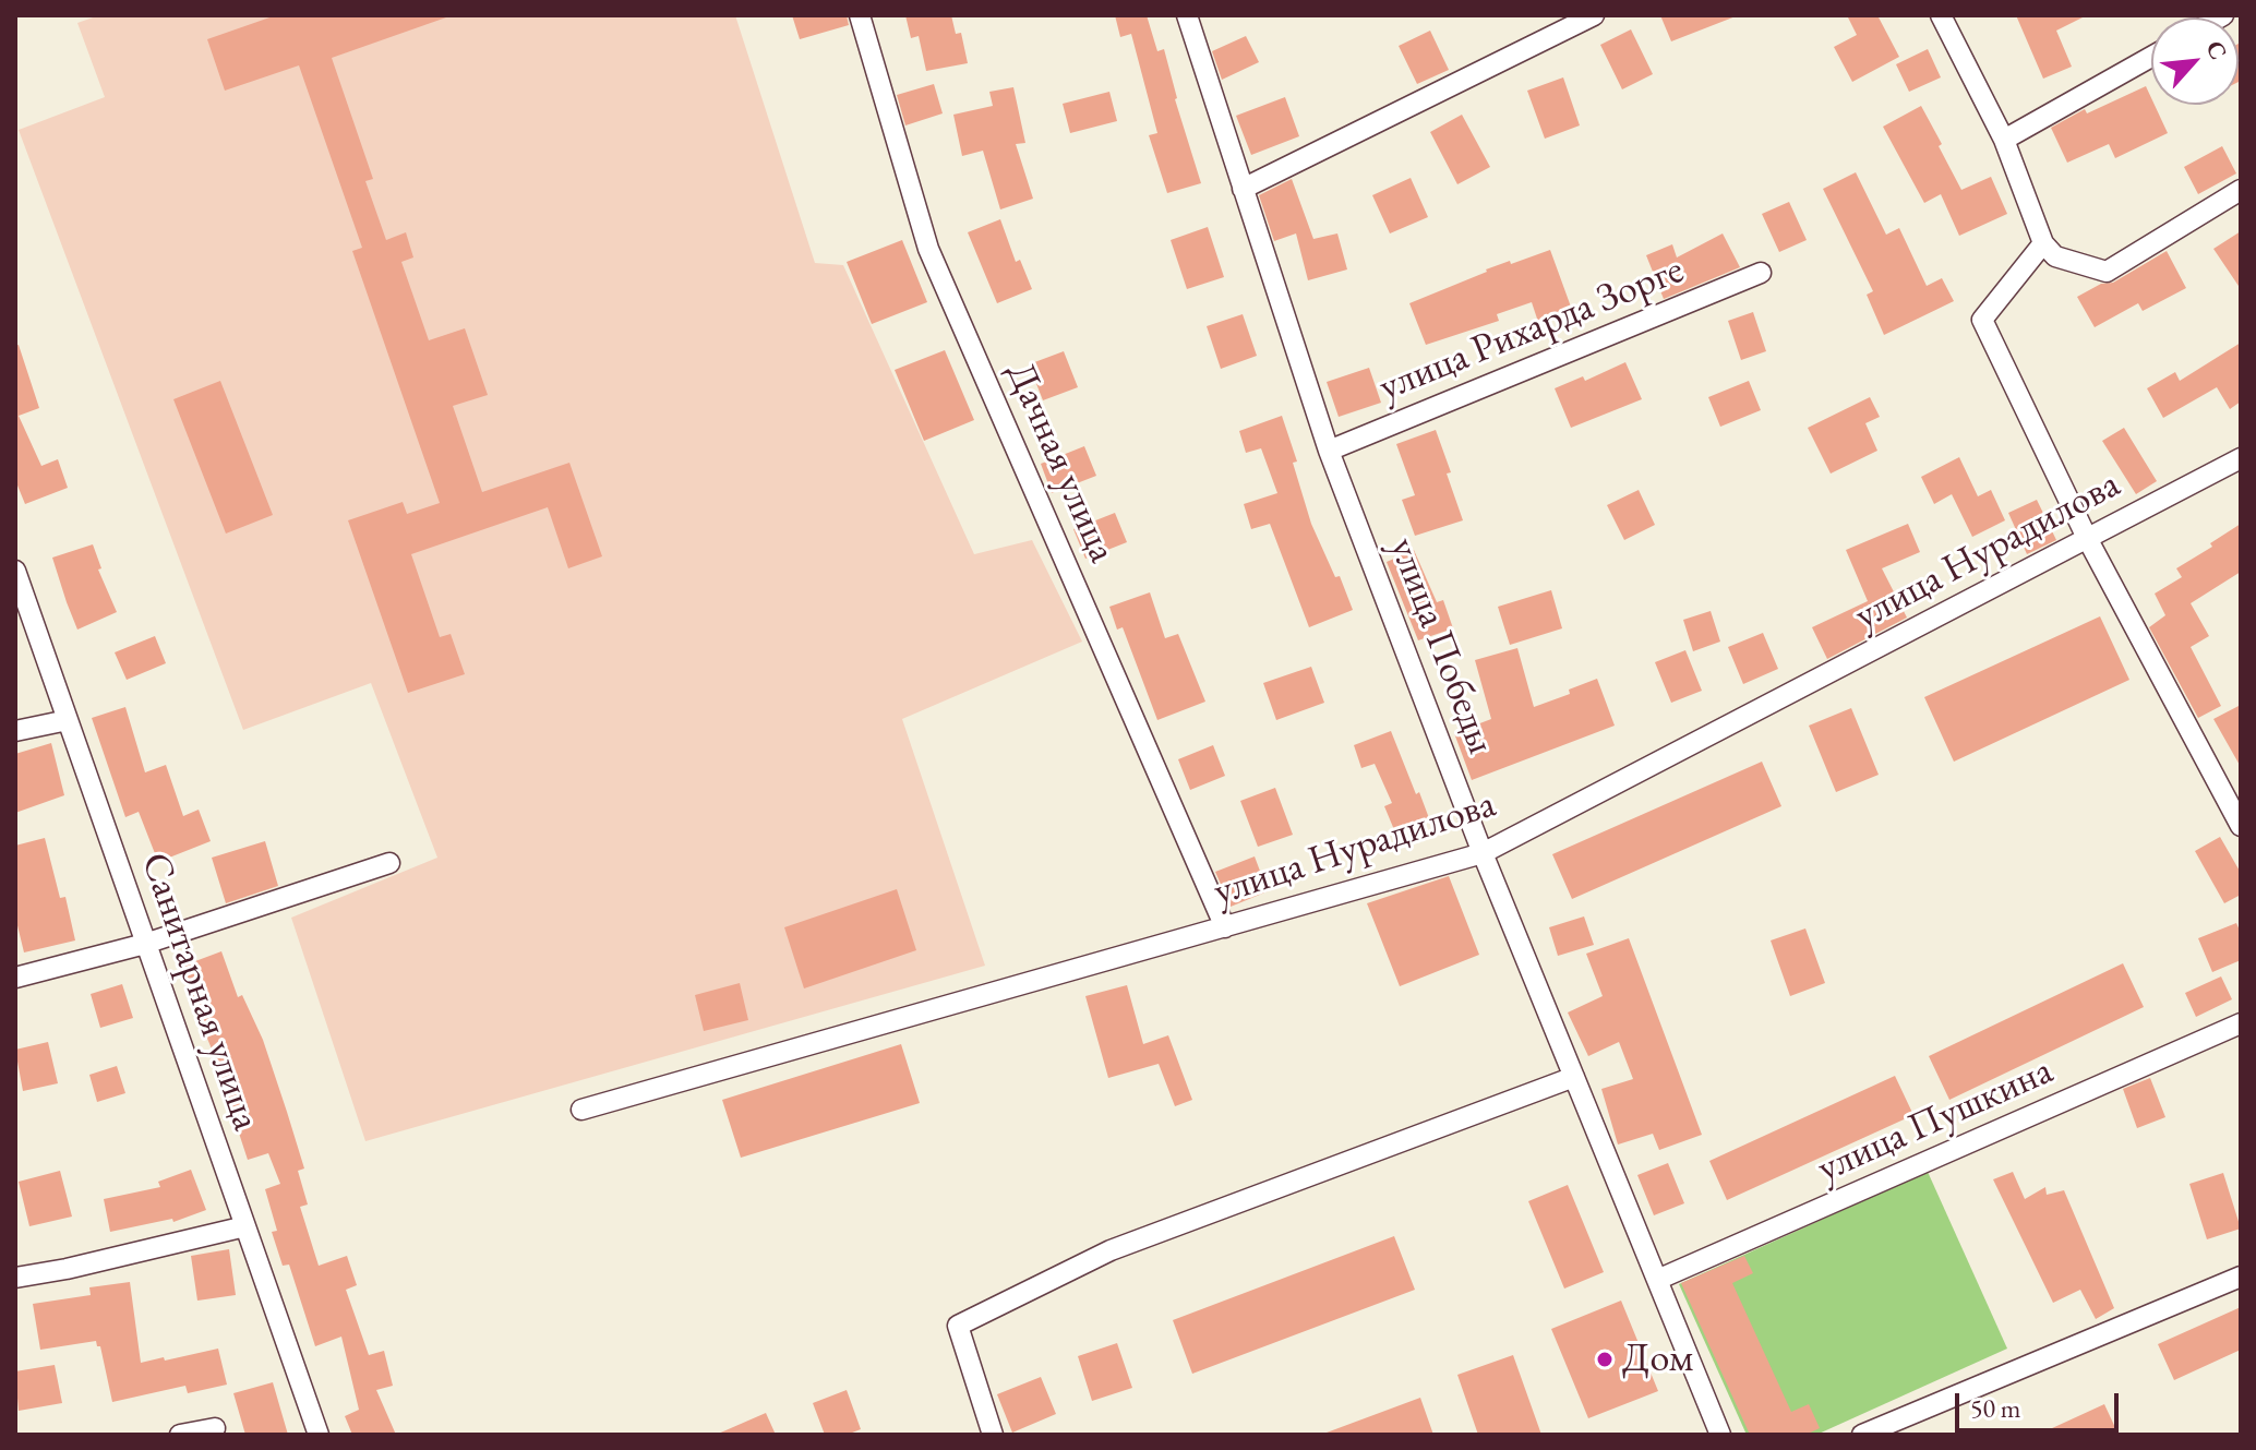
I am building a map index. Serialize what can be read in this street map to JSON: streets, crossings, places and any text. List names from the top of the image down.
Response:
{
  "streets": {
    "street": [
      "улица Рихарда Зорге",
      "Дачная улица",
      "улица Нурадилова",
      "улица Победы",
      "Санитарная улица",
      "улица Пушкина"
    ]
  },
  "crossings": [
    ["улица Рихарда Зорге", "улица Победы"],
    ["Дачная улица", "улица Нурадилова"],
    ["улица Нурадилова", "улица Победы"],
    ["улица Победы", "улица Пушкина"]
  ],
  "places": ["Дом"],
  "scale_bar": "50 m",
  "north": "top right"
}
